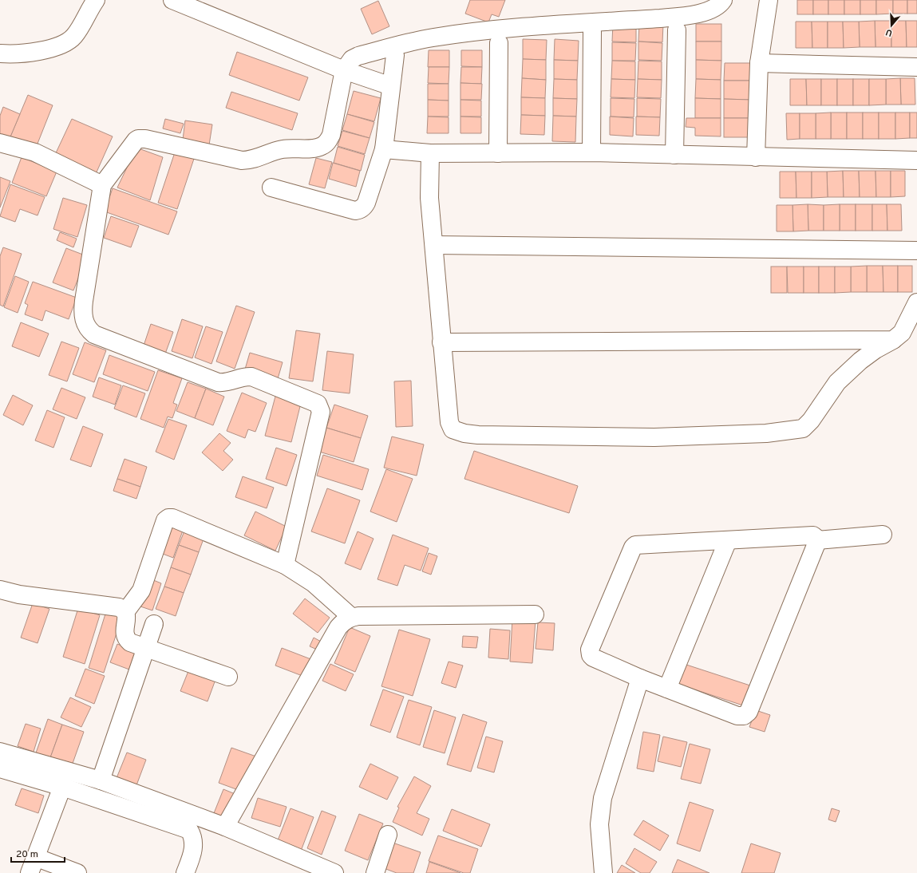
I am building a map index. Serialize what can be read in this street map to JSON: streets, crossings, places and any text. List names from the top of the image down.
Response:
{
  "scale_bar": "20 m",
  "north": "bottom"
}
